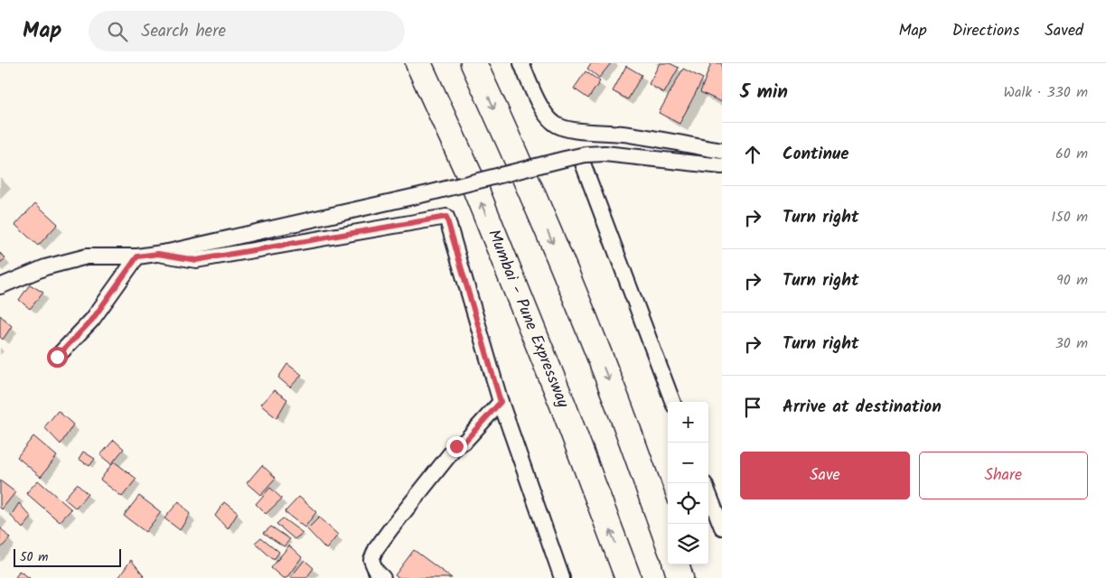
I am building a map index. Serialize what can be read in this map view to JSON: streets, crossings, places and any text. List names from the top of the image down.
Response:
{
  "streets": {
    "highway": ["Mumbai - Pune Expressway"]
  },
  "scale_bar": "50 m",
  "page": {
    "header": "Map",
    "search": "Search here",
    "nav": ["Map", "Directions", "Saved"],
    "heading": ["5 min", "Walk · 330 m"],
    "list": [
      ["Continue", "60 m"],
      ["Turn right", "150 m"],
      ["Turn right", "90 m"],
      ["Turn right", "30 m"],
      "Arrive at destination"
    ],
    "map_buttons": ["+", "−"],
    "buttons": ["Save", "Share"],
    "scale": "50 m"
  }
}
